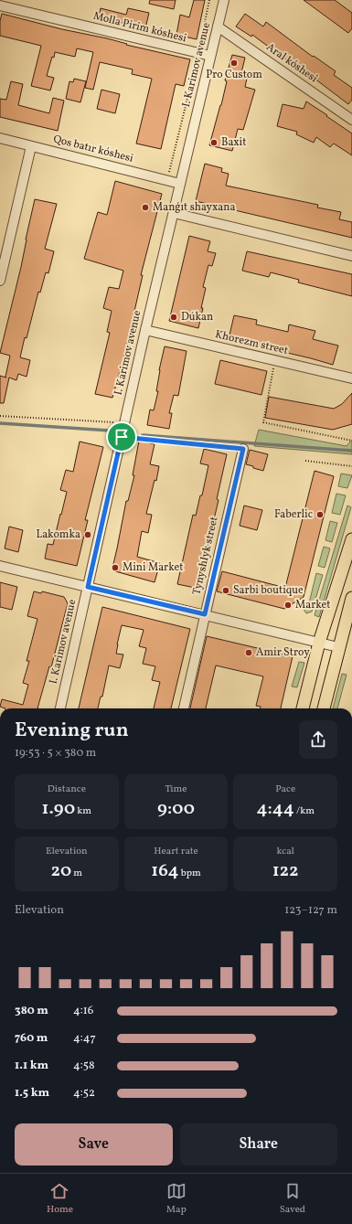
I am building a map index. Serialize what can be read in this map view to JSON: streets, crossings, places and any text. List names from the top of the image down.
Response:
{
  "streets": {
    "street": [
      "Molla Pirim kóshesi",
      "Aral kóshesi",
      "I. Karimov avenue",
      "Qos batır kóshesi",
      "Khorezm street",
      "Tynyshlyk street"
    ]
  },
  "crossings": [
    ["Molla Pirim kóshesi", "I. Karimov avenue"],
    ["Aral kóshesi", "I. Karimov avenue"],
    ["I. Karimov avenue", "Qos batır kóshesi"],
    ["I. Karimov avenue", "Khorezm street"]
  ],
  "places": [
    "Pro Custom",
    "Baxit",
    "Manǵıt shayxana",
    "Dúkan",
    "Faberlic",
    "Lakomka",
    "Mini Market",
    "Sarbi boutique",
    "Market",
    "Amir Stroy"
  ],
  "page": {
    "heading": ["Evening run", "19:53 · 5 × 380 m"],
    "stats": [
      ["Distance", "1.90 km"],
      ["Time", "9:00"],
      ["Pace", "4:44 /km"],
      ["Elevation", "20 m"],
      ["Heart rate", "164 bpm"],
      ["kcal", "122"]
    ],
    "chart": ["Elevation", "123–127 m"],
    "list": [
      {
        "name": "380 m",
        "note": "4:16"
      },
      {
        "name": "760 m",
        "note": "4:47"
      },
      {
        "name": "1.1 km",
        "note": "4:58"
      },
      {
        "name": "1.5 km",
        "note": "4:52"
      }
    ],
    "buttons": ["Save", "Share"],
    "tabs": ["Home", "Map", "Saved"]
  }
}
